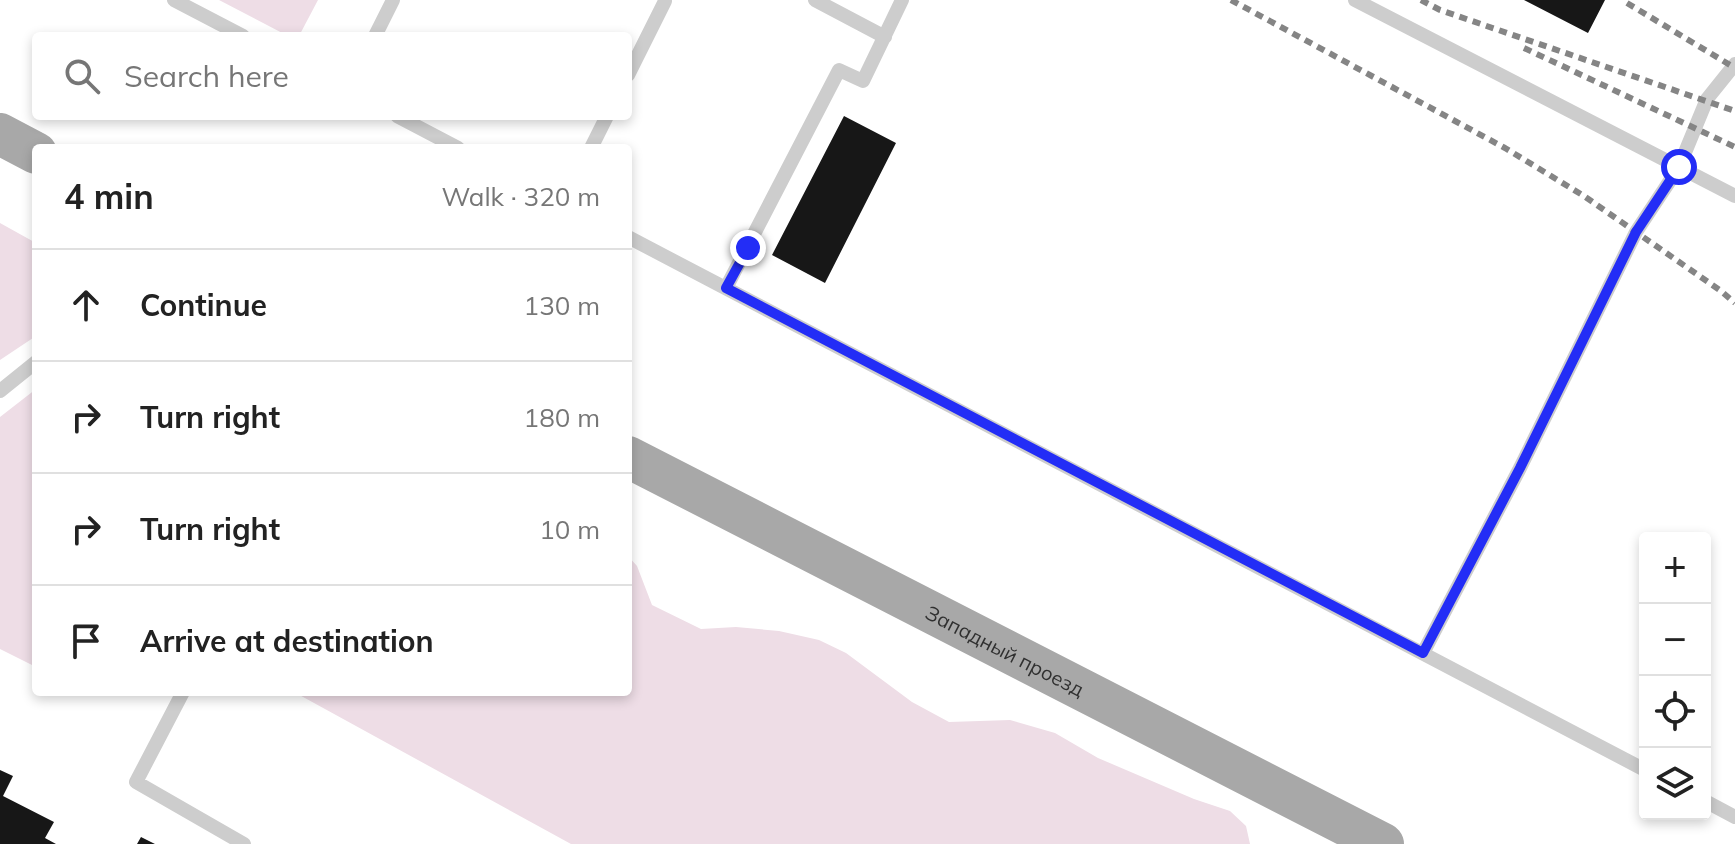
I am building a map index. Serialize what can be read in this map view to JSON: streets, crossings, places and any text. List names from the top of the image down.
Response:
{
  "streets": {
    "main road": ["Западный проезд"]
  },
  "page": {
    "search": "Search here",
    "heading": ["4 min", "Walk · 320 m"],
    "list": [
      ["Continue", "130 m"],
      ["Turn right", "180 m"],
      ["Turn right", "10 m"],
      "Arrive at destination"
    ],
    "map_buttons": ["+", "−"]
  }
}
